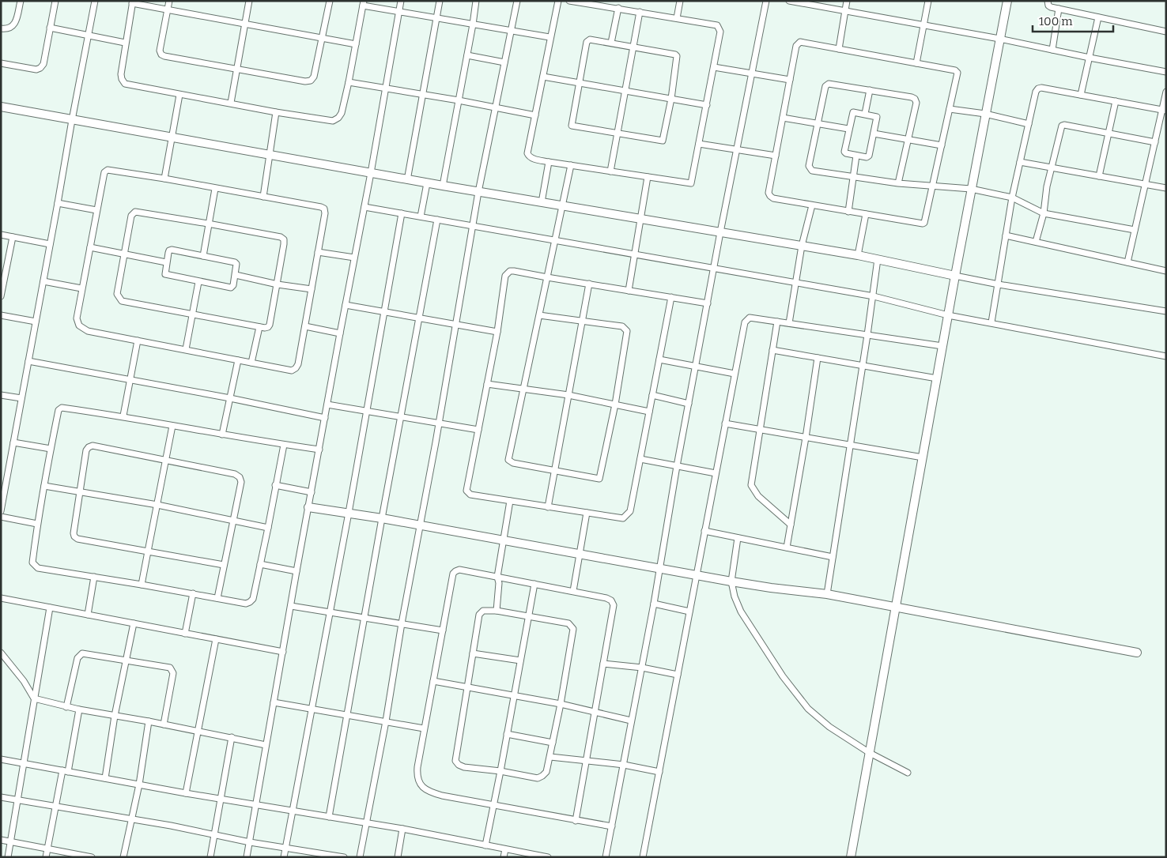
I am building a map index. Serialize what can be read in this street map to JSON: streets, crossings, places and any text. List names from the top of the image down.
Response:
{
  "scale_bar": "100 m"
}
